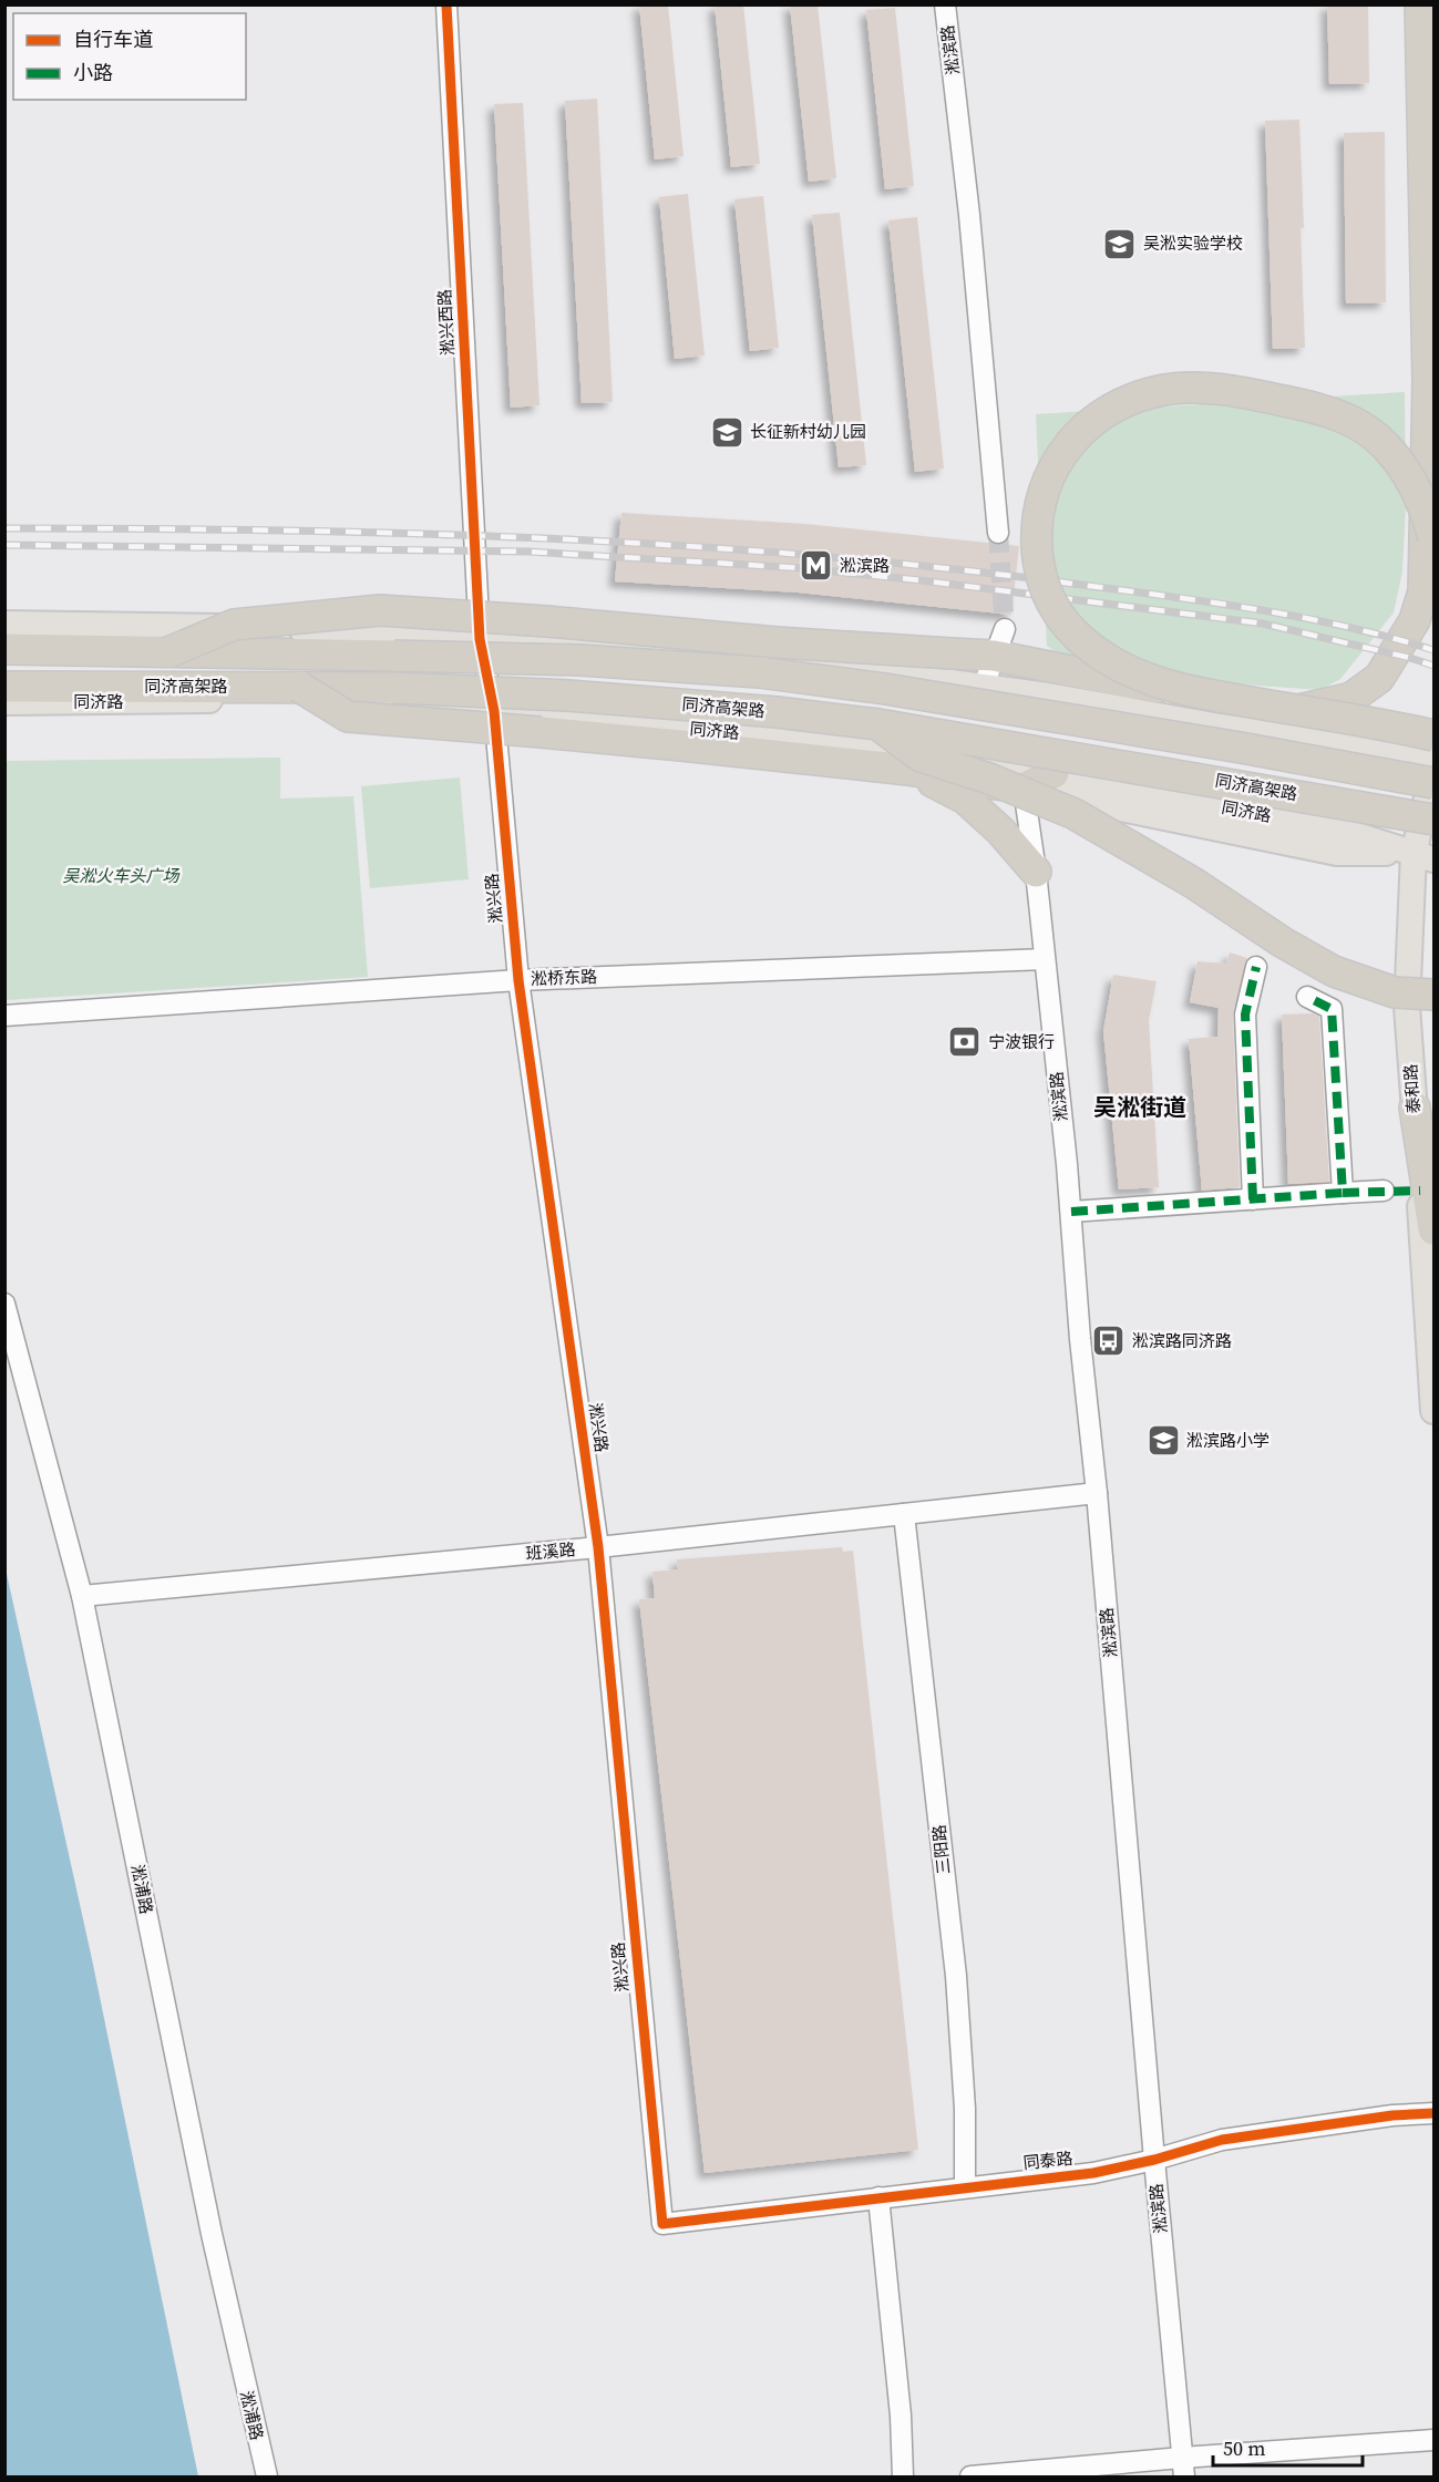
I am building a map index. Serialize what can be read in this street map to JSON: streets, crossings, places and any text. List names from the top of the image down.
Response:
{
  "streets": {
    "highway": ["同济高架路"],
    "main road": ["同济路", "泰和路"],
    "street": [
      "淞滨路",
      "淞兴西路",
      "淞兴路",
      "淞桥东路",
      "班溪路",
      "三阳路",
      "淞浦路",
      "同泰路"
    ]
  },
  "crossings": [
    ["淞滨路", "同济路"],
    ["淞滨路", "淞桥东路"],
    ["淞滨路", "班溪路"],
    ["淞滨路", "同泰路"],
    ["淞兴西路", "淞兴路"],
    ["同济路", "淞兴路"],
    ["同济路", "泰和路"],
    ["淞兴路", "淞桥东路"],
    ["淞兴路", "班溪路"],
    ["淞兴路", "同泰路"],
    ["班溪路", "三阳路"],
    ["班溪路", "淞浦路"],
    ["三阳路", "同泰路"]
  ],
  "districts": ["吴淞街道"],
  "parks": ["吴淞火车头广场"],
  "places": {
    "school or university": ["吴淞实验学校", "长征新村幼儿园", "淞滨路小学"],
    "metro station": ["淞滨路"],
    "bank": ["宁波银行"],
    "bus stop": ["淞滨路同济路"]
  },
  "legend": ["自行车道", "小路"],
  "scale_bar": "50 m"
}
